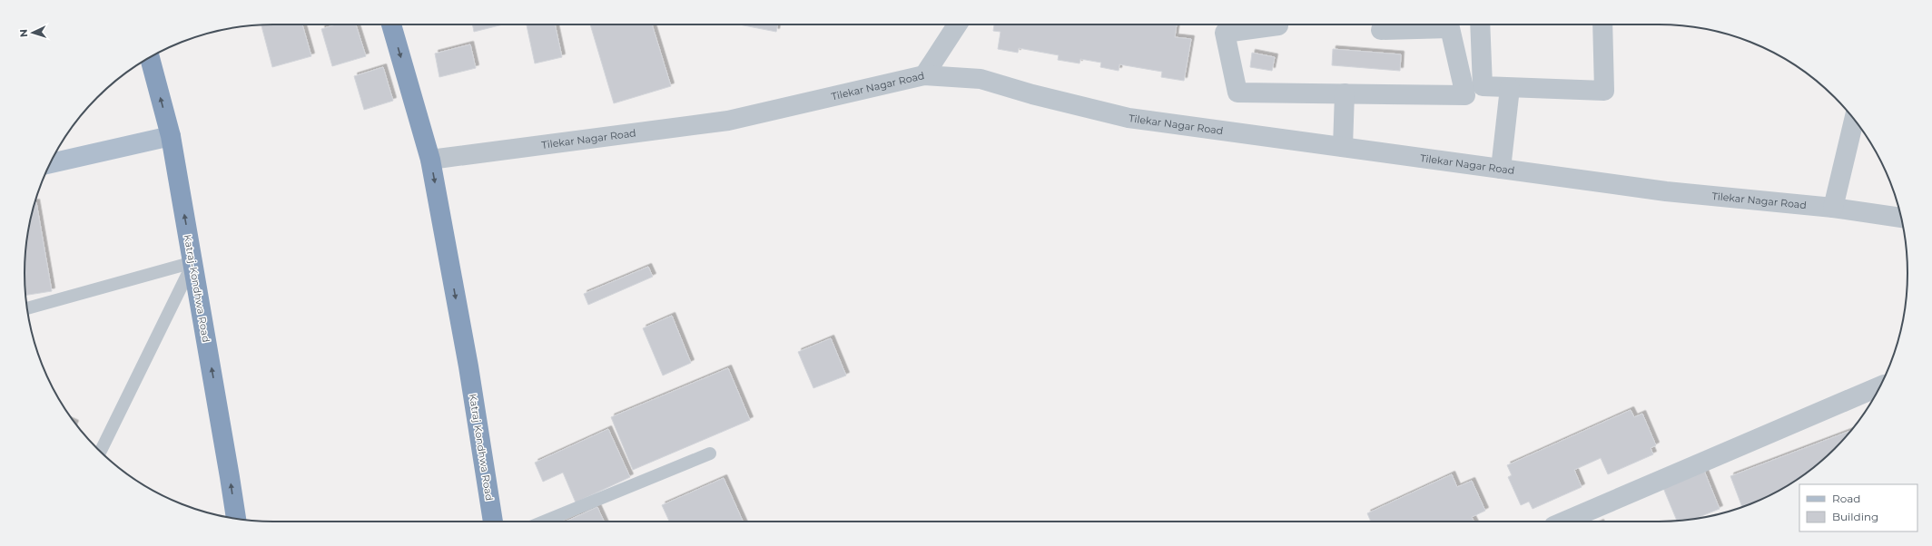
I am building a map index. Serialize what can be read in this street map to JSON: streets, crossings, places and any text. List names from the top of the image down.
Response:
{
  "streets": {
    "highway": ["Katraj-Kondhwa Road", "Katraj Kondhwa Road"],
    "street": ["Tilekar Nagar Road"]
  },
  "crossings": [
    ["Tilekar Nagar Road", "Katraj Kondhwa Road"]
  ],
  "one_way": ["Katraj-Kondhwa Road", "Katraj Kondhwa Road"],
  "legend": ["Road", "Building"],
  "north": "left"
}
